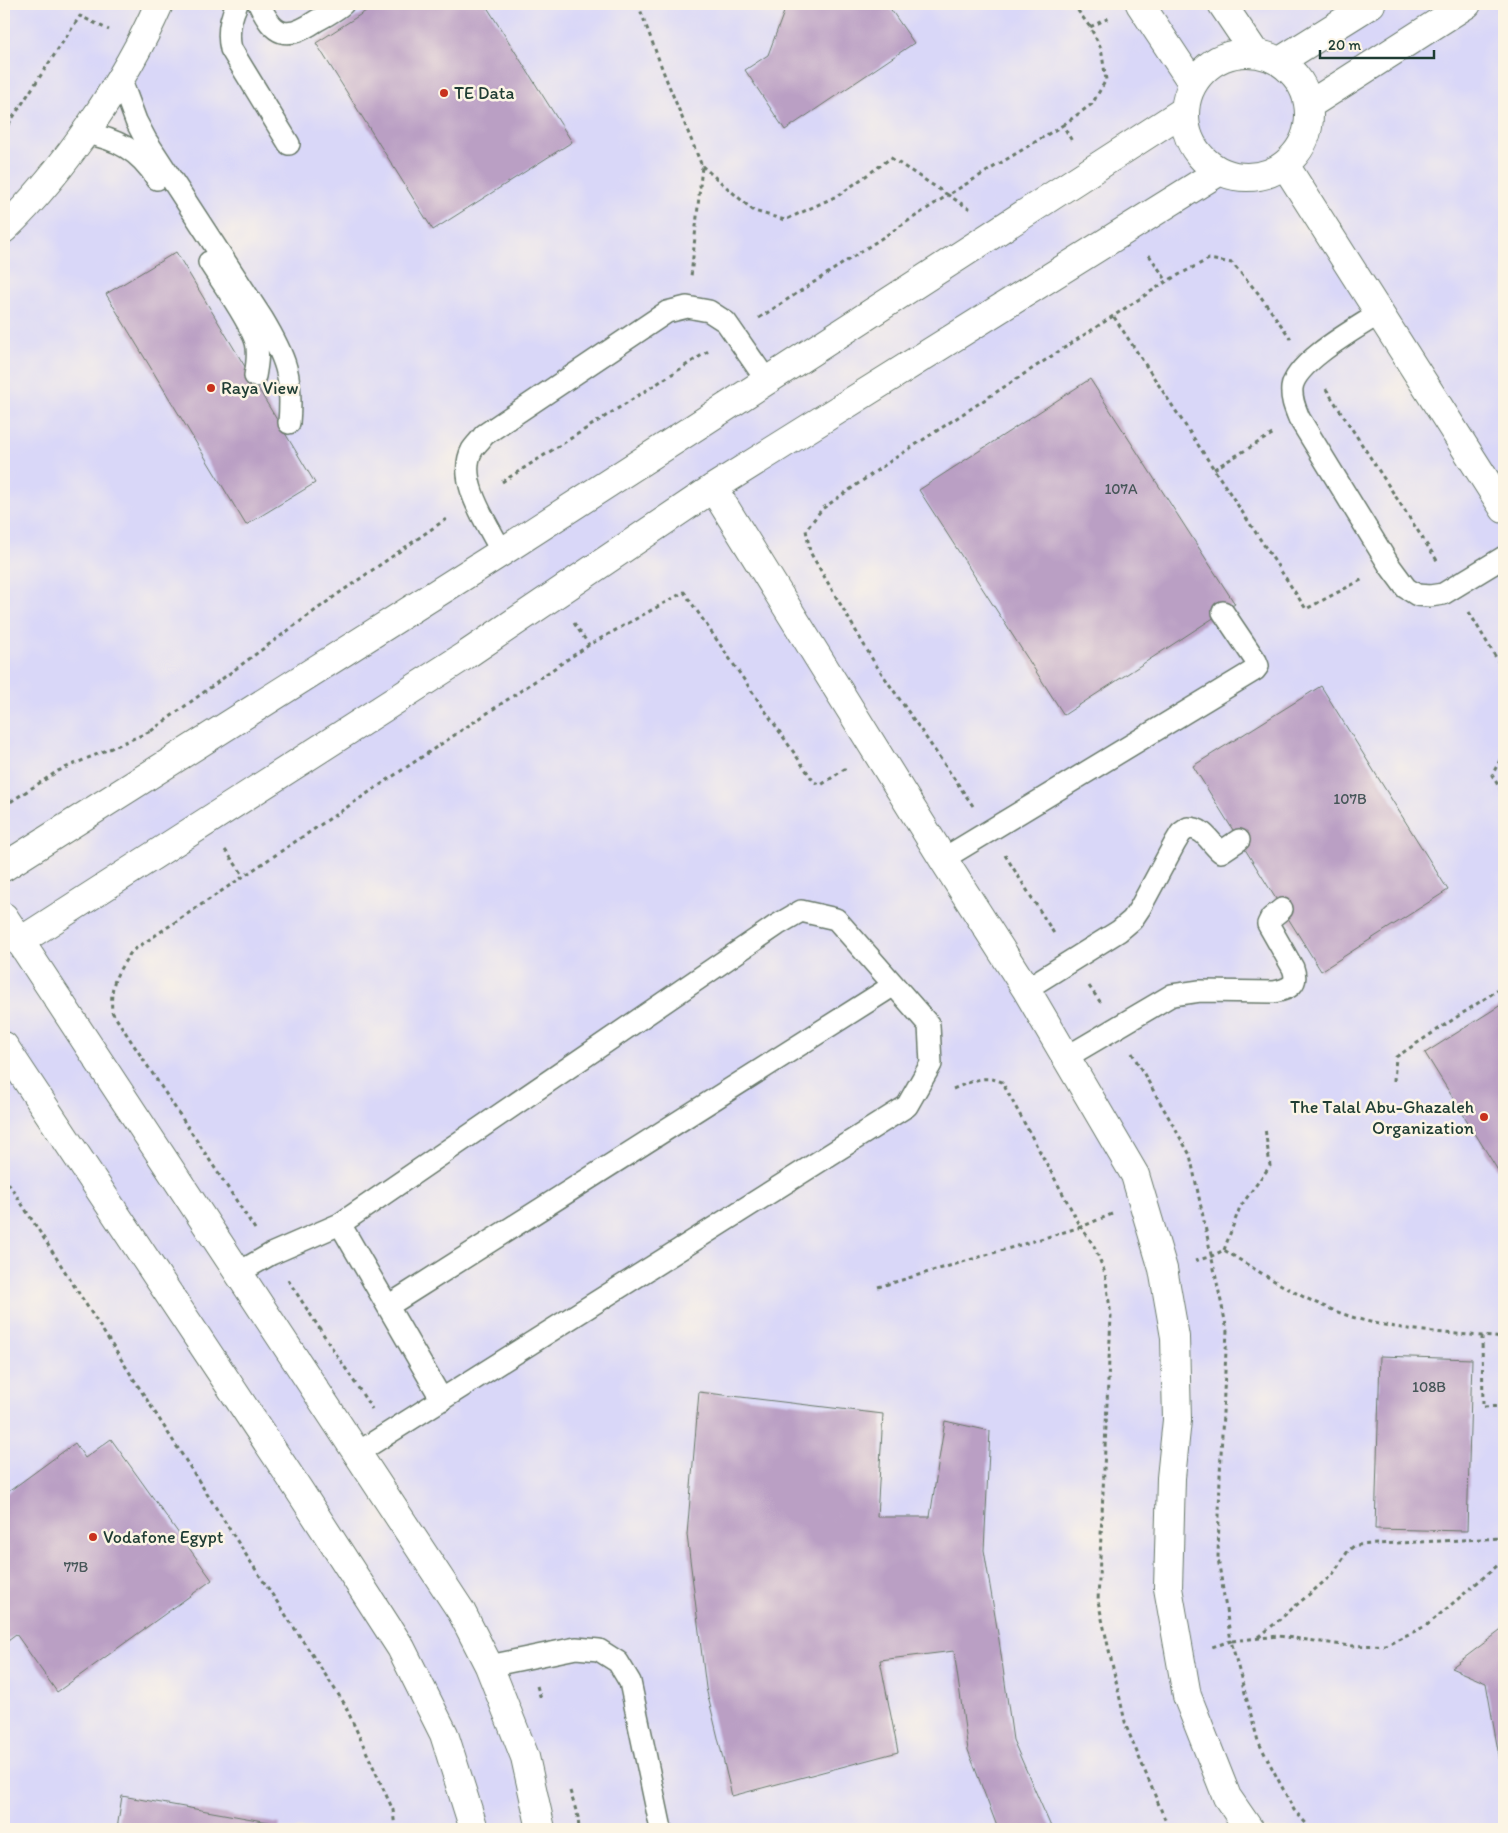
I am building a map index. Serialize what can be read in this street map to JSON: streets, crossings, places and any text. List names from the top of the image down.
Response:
{
  "places": [
    "TE Data",
    "Raya View",
    "The Talal Abu-Ghazaleh Organization",
    "Vodafone Egypt"
  ],
  "house_numbers": [
    "107A",
    "107B",
    "108B",
    "77B"
  ],
  "scale_bar": "20 m"
}
